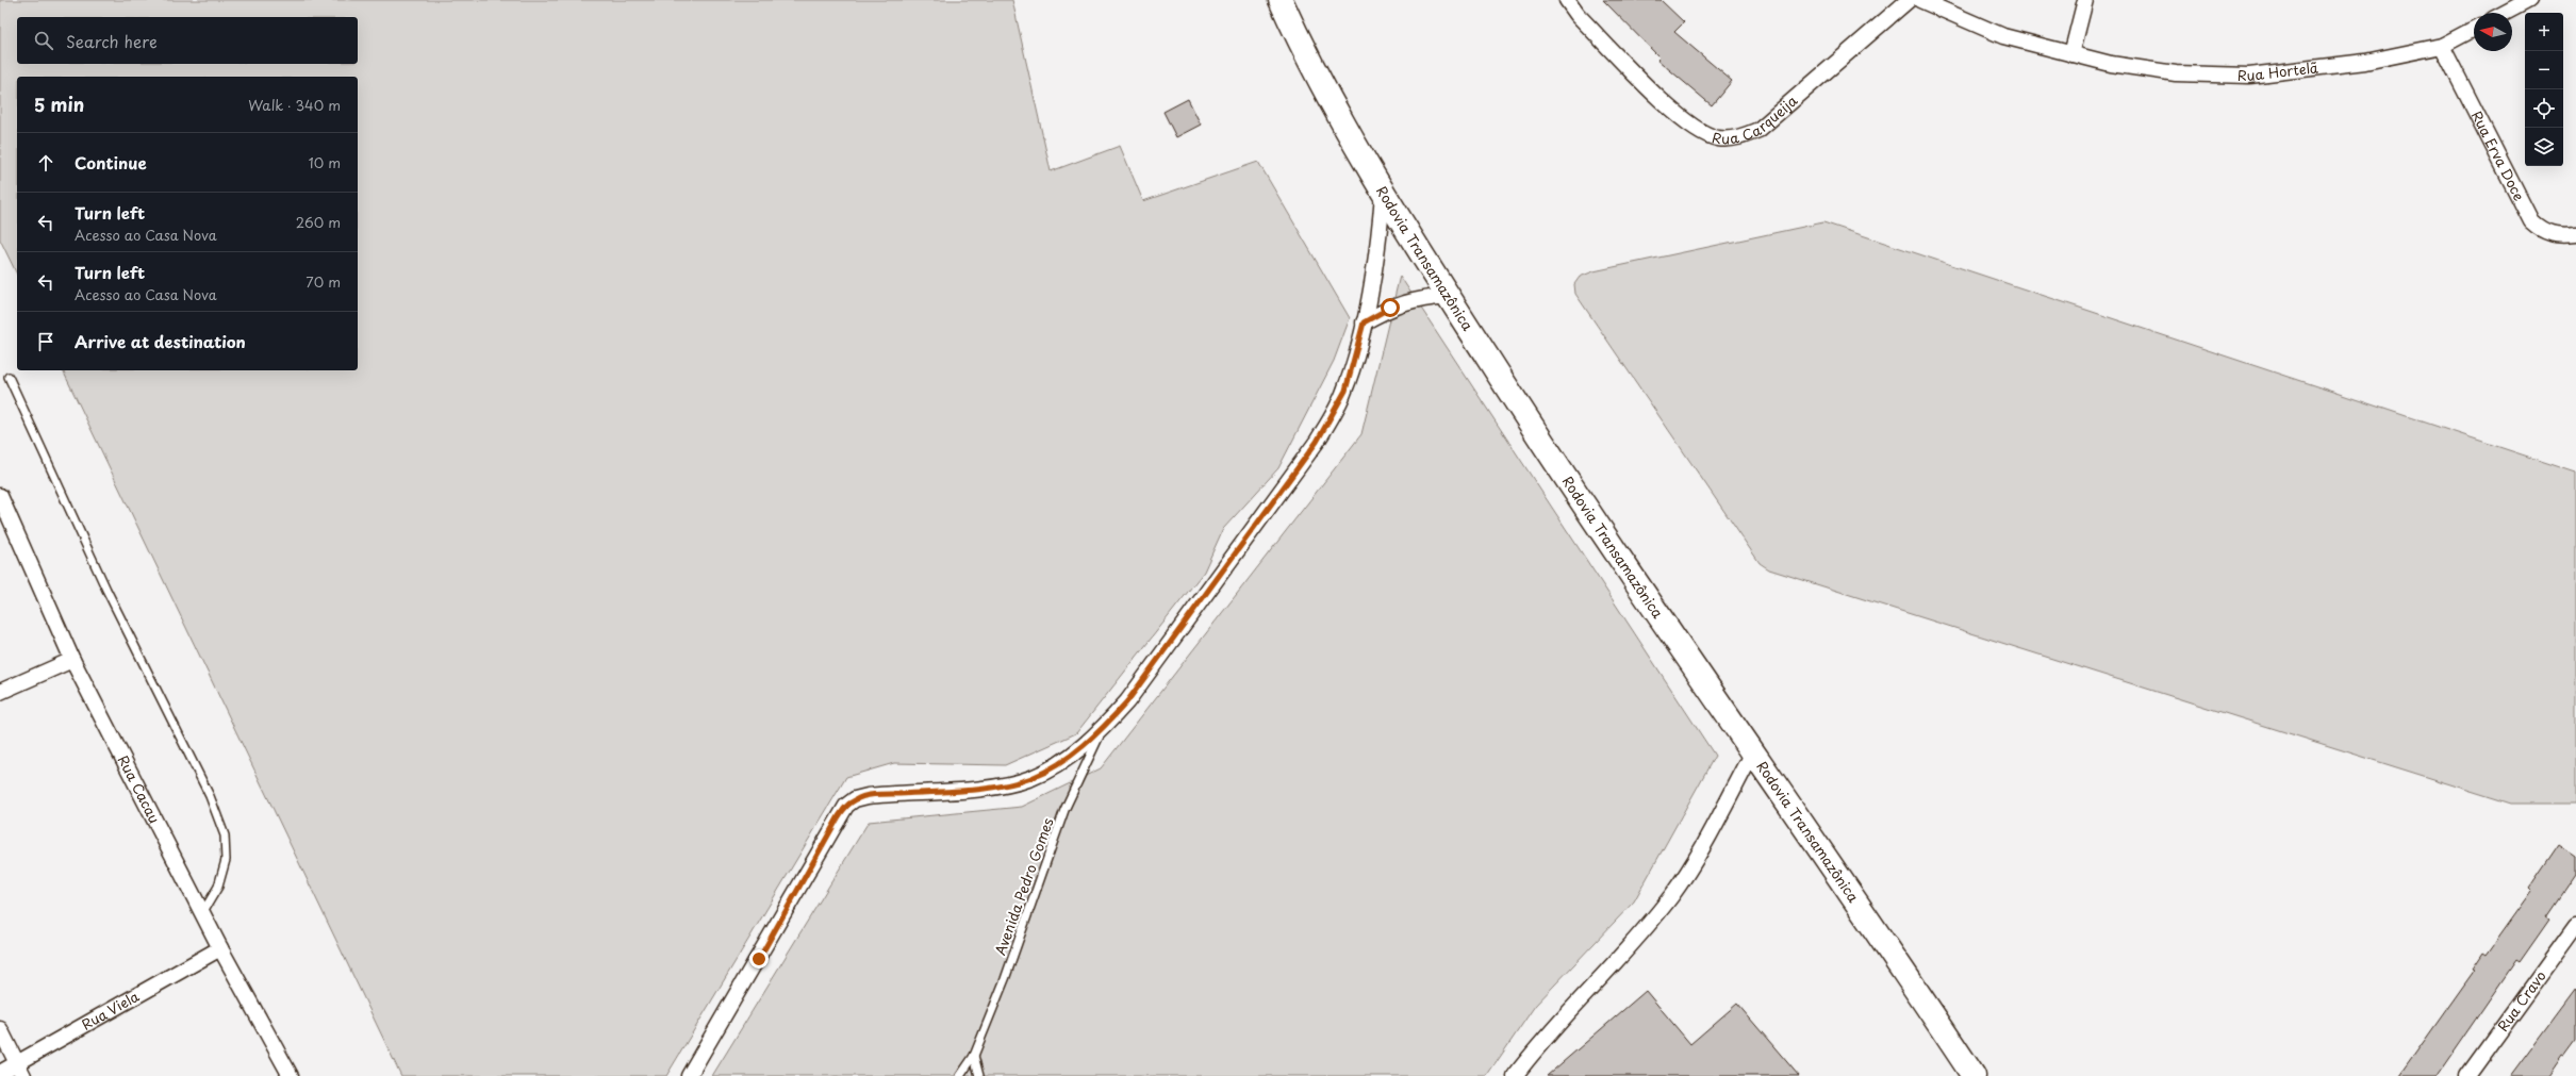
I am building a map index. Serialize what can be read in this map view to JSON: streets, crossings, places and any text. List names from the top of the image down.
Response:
{
  "streets": {
    "highway": ["Rodovia Transamazônica"],
    "street": [
      "Rua Hortelã",
      "Rua Carqueija",
      "Rua Erva Doce",
      "Rua Cacau",
      "Rua Cravo",
      "Rua Viela"
    ],
    "lane": ["Avenida Pedro Gomes"]
  },
  "crossings": [
    ["Rua Hortelã", "Rua Erva Doce"],
    ["Rua Cacau", "Rua Viela"]
  ],
  "north": "left",
  "page": {
    "map_buttons": ["+", "−"],
    "search": "Search here",
    "heading": ["5 min", "Walk · 340 m"],
    "list": [
      ["Continue", "10 m"],
      ["Turn left", "Acesso ao Casa Nova", "260 m"],
      ["Turn left", "Acesso ao Casa Nova", "70 m"],
      "Arrive at destination"
    ]
  }
}
